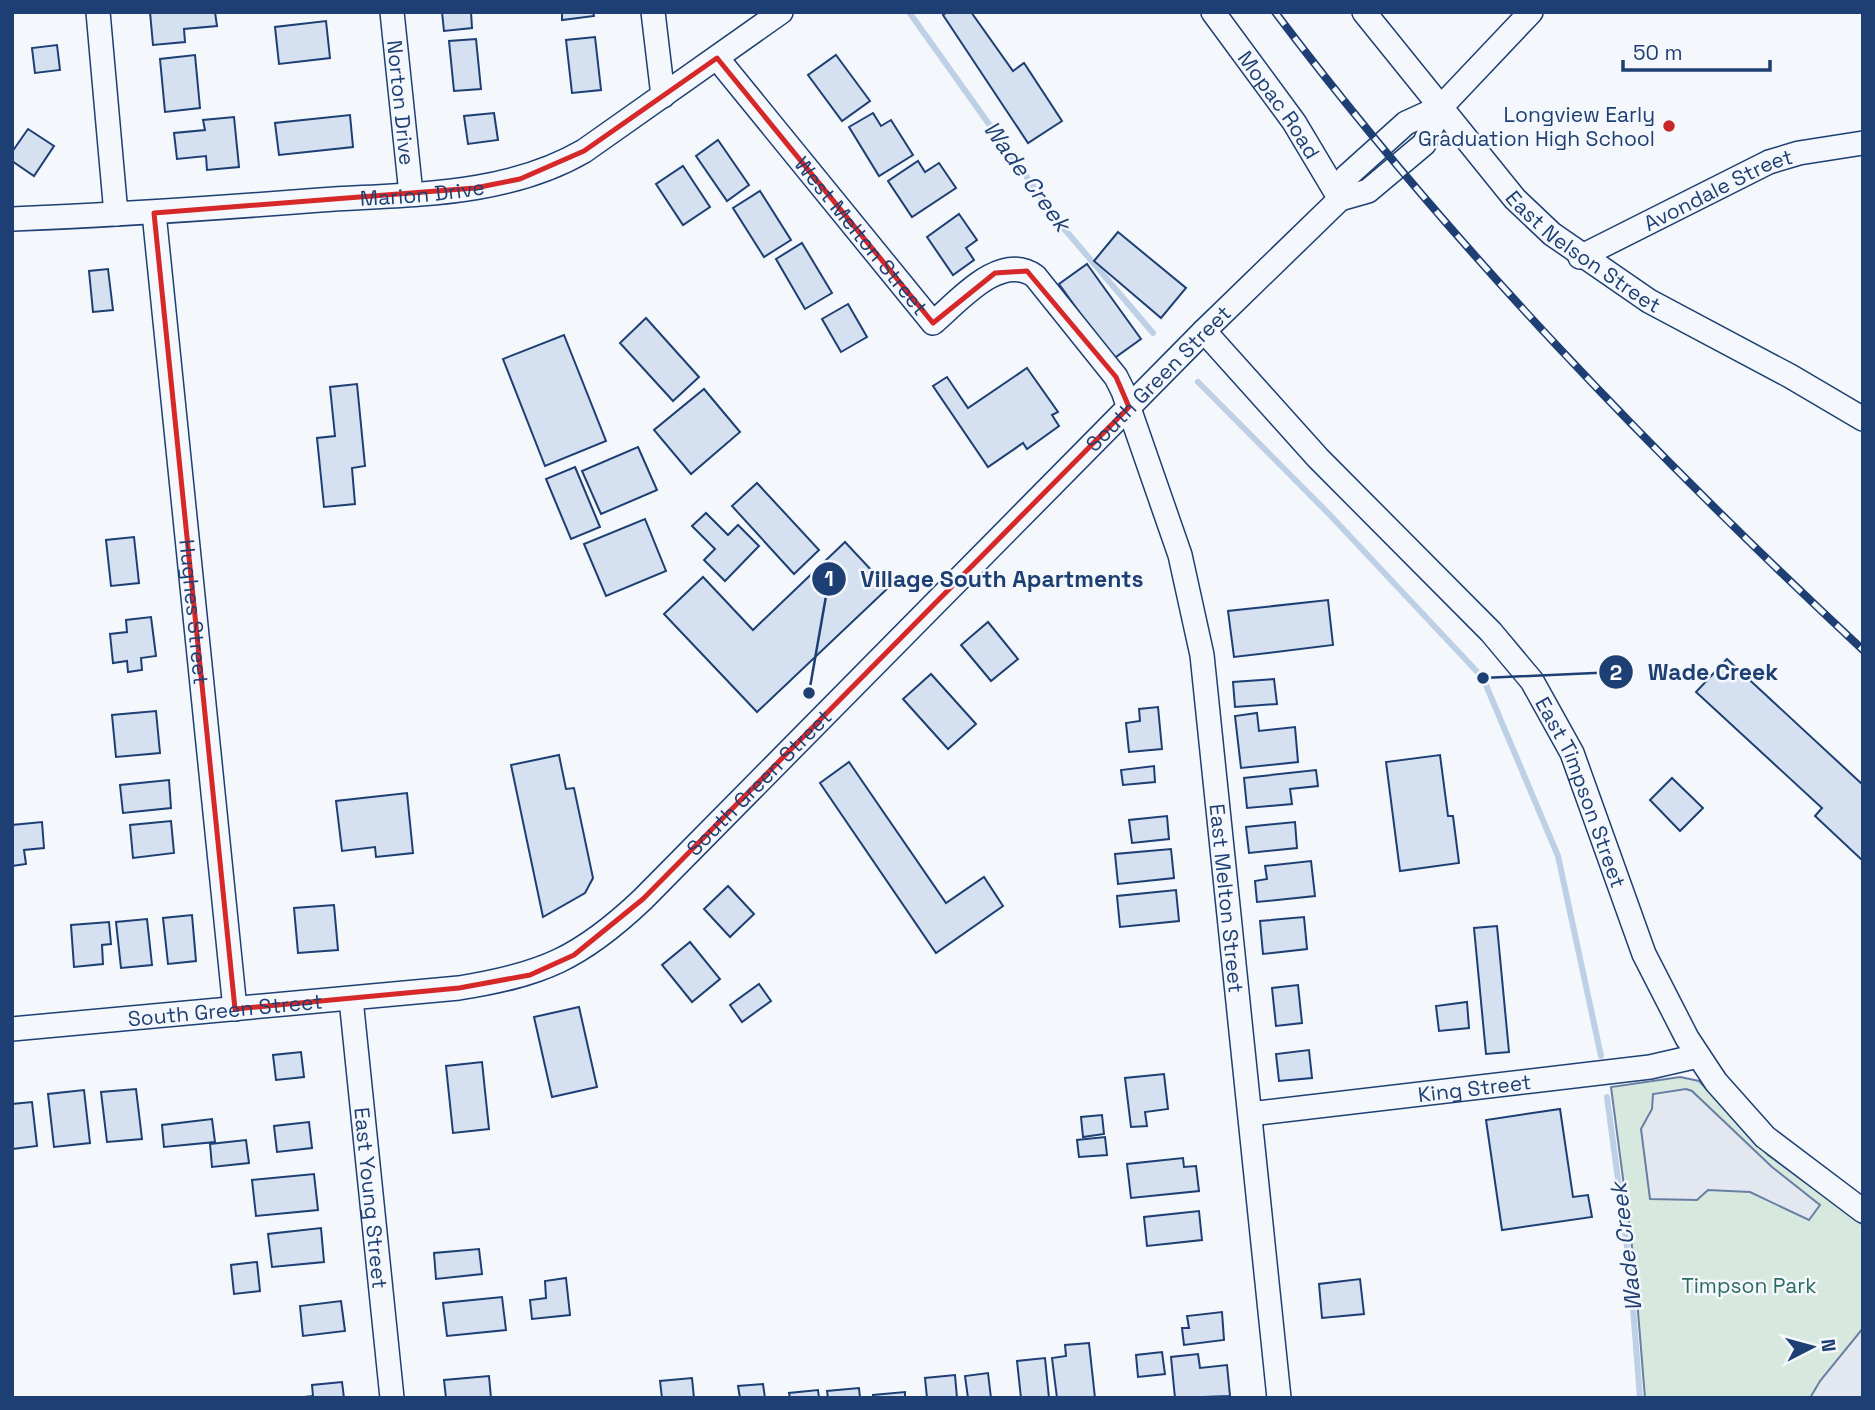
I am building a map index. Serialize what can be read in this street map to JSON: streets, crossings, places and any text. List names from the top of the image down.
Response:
{
  "streets": {
    "street": [
      "Norton Drive",
      "Mopac Road",
      "Avondale Street",
      "Marion Drive",
      "West Melton Street",
      "East Nelson Street",
      "South Green Street",
      "Hughes Street",
      "East Timpson Street",
      "East Melton Street",
      "King Street",
      "East Young Street"
    ]
  },
  "crossings": [
    ["Norton Drive", "Marion Drive"],
    ["Mopac Road", "South Green Street"],
    ["Avondale Street", "East Nelson Street"],
    ["Marion Drive", "West Melton Street"],
    ["Marion Drive", "Hughes Street"],
    ["West Melton Street", "South Green Street"],
    ["West Melton Street", "East Melton Street"],
    ["East Nelson Street", "South Green Street"],
    ["South Green Street", "Hughes Street"],
    ["South Green Street", "East Timpson Street"],
    ["South Green Street", "East Melton Street"],
    ["South Green Street", "East Young Street"],
    ["East Timpson Street", "King Street"],
    ["East Melton Street", "King Street"]
  ],
  "water": ["Wade Creek"],
  "parks": ["Timpson Park"],
  "places": ["Longview Early Graduation High School", "Wade Creek", "Village South Apartments"],
  "scale_bar": "50 m",
  "north": "right"
}
